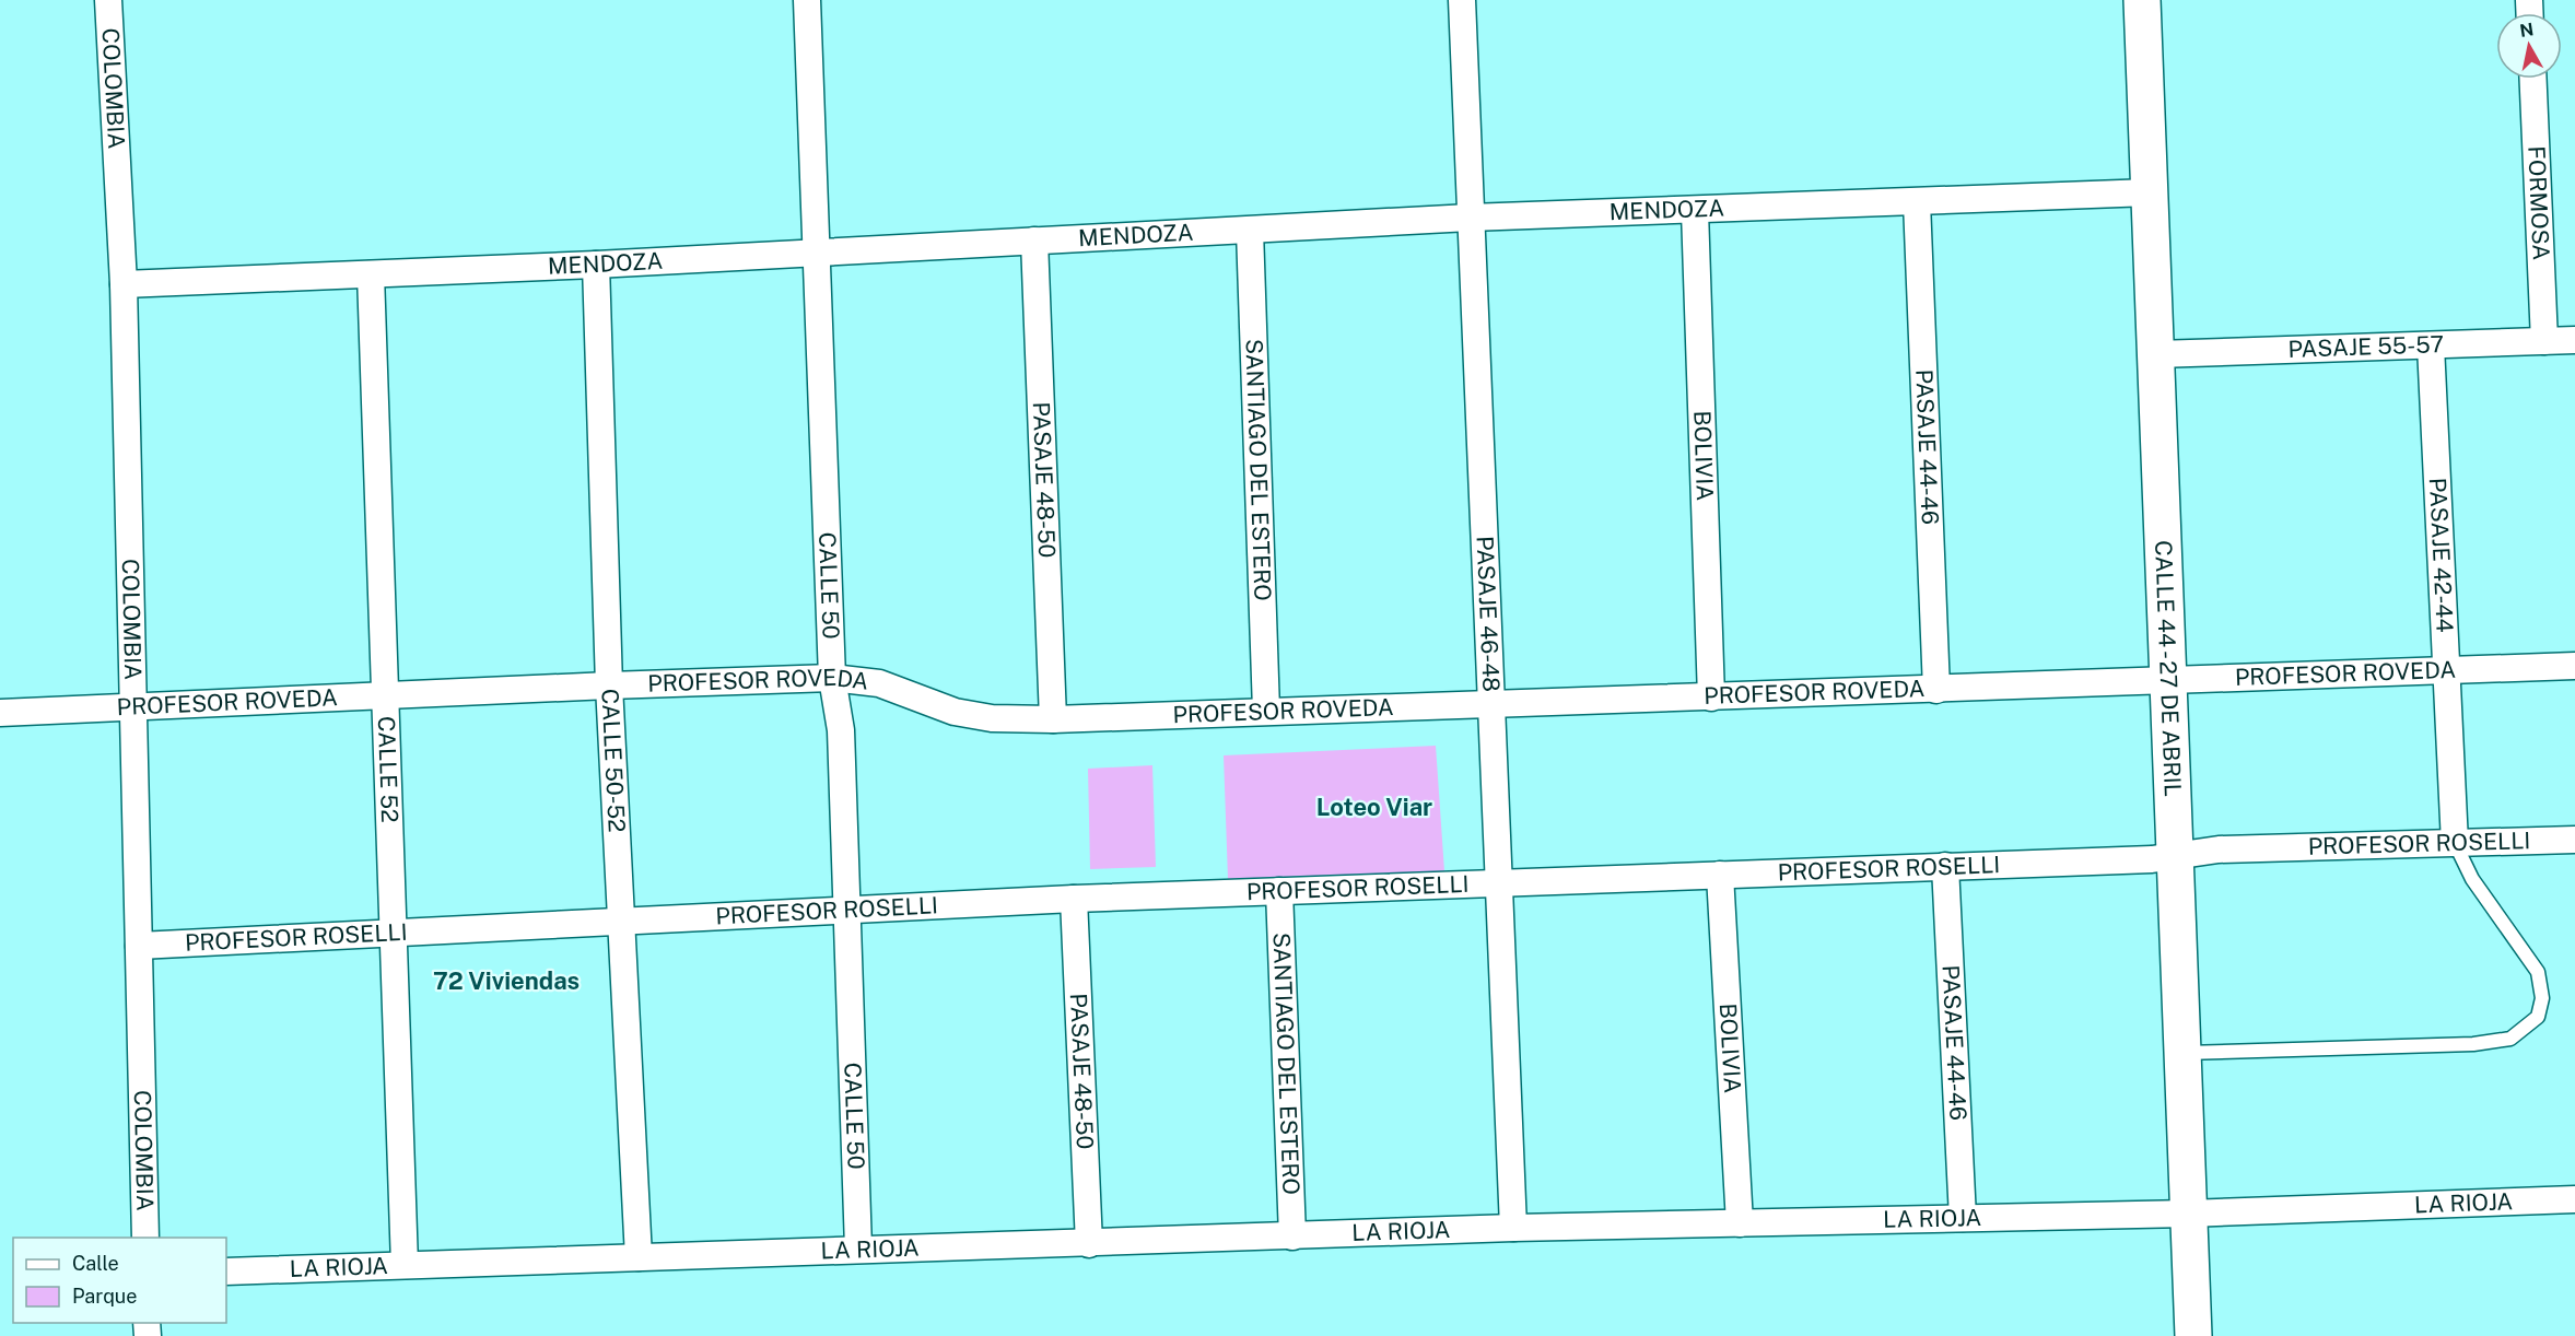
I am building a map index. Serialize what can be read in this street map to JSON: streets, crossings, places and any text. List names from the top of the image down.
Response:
{
  "streets": {
    "street": [
      "COLOMBIA",
      "FORMOSA",
      "MENDOZA",
      "PASAJE 55-57",
      "PASAJE 44-46",
      "BOLIVIA",
      "SANTIAGO DEL ESTERO",
      "PASAJE 48-50",
      "PASAJE 42-44",
      "CALLE 50",
      "PASAJE 46-48",
      "CALLE 44 - 27 DE ABRIL",
      "PROFESOR ROVEDA",
      "CALLE 50-52",
      "CALLE 52",
      "PROFESOR ROSELLI",
      "LA RIOJA"
    ]
  },
  "crossings": [
    ["COLOMBIA", "MENDOZA"],
    ["COLOMBIA", "PROFESOR ROVEDA"],
    ["COLOMBIA", "PROFESOR ROSELLI"],
    ["FORMOSA", "PASAJE 55-57"],
    ["MENDOZA", "PASAJE 44-46"],
    ["MENDOZA", "BOLIVIA"],
    ["MENDOZA", "SANTIAGO DEL ESTERO"],
    ["MENDOZA", "PASAJE 48-50"],
    ["MENDOZA", "CALLE 50"],
    ["MENDOZA", "PASAJE 46-48"],
    ["MENDOZA", "CALLE 44 - 27 DE ABRIL"],
    ["MENDOZA", "CALLE 50-52"],
    ["MENDOZA", "CALLE 52"],
    ["PASAJE 55-57", "PASAJE 42-44"],
    ["PASAJE 55-57", "CALLE 44 - 27 DE ABRIL"],
    ["PASAJE 44-46", "PROFESOR ROVEDA"],
    ["PASAJE 44-46", "PROFESOR ROSELLI"],
    ["PASAJE 44-46", "LA RIOJA"],
    ["BOLIVIA", "PROFESOR ROVEDA"],
    ["BOLIVIA", "PROFESOR ROSELLI"],
    ["BOLIVIA", "LA RIOJA"],
    ["SANTIAGO DEL ESTERO", "PROFESOR ROVEDA"],
    ["SANTIAGO DEL ESTERO", "PROFESOR ROSELLI"],
    ["SANTIAGO DEL ESTERO", "LA RIOJA"],
    ["PASAJE 48-50", "PROFESOR ROVEDA"],
    ["PASAJE 48-50", "PROFESOR ROSELLI"],
    ["PASAJE 48-50", "LA RIOJA"],
    ["PASAJE 42-44", "PROFESOR ROVEDA"],
    ["PASAJE 42-44", "PROFESOR ROSELLI"],
    ["CALLE 50", "PROFESOR ROVEDA"],
    ["CALLE 50", "PROFESOR ROSELLI"],
    ["CALLE 50", "LA RIOJA"],
    ["PASAJE 46-48", "PROFESOR ROVEDA"],
    ["PASAJE 46-48", "PROFESOR ROSELLI"],
    ["PASAJE 46-48", "LA RIOJA"],
    ["CALLE 44 - 27 DE ABRIL", "PROFESOR ROVEDA"],
    ["CALLE 44 - 27 DE ABRIL", "PROFESOR ROSELLI"],
    ["CALLE 44 - 27 DE ABRIL", "LA RIOJA"],
    ["PROFESOR ROVEDA", "CALLE 50-52"],
    ["PROFESOR ROVEDA", "CALLE 52"],
    ["CALLE 50-52", "PROFESOR ROSELLI"],
    ["CALLE 50-52", "LA RIOJA"],
    ["CALLE 52", "PROFESOR ROSELLI"],
    ["CALLE 52", "LA RIOJA"]
  ],
  "districts": ["Loteo Viar", "72 Viviendas"],
  "legend": ["Calle", "Parque"],
  "north": "top"
}
